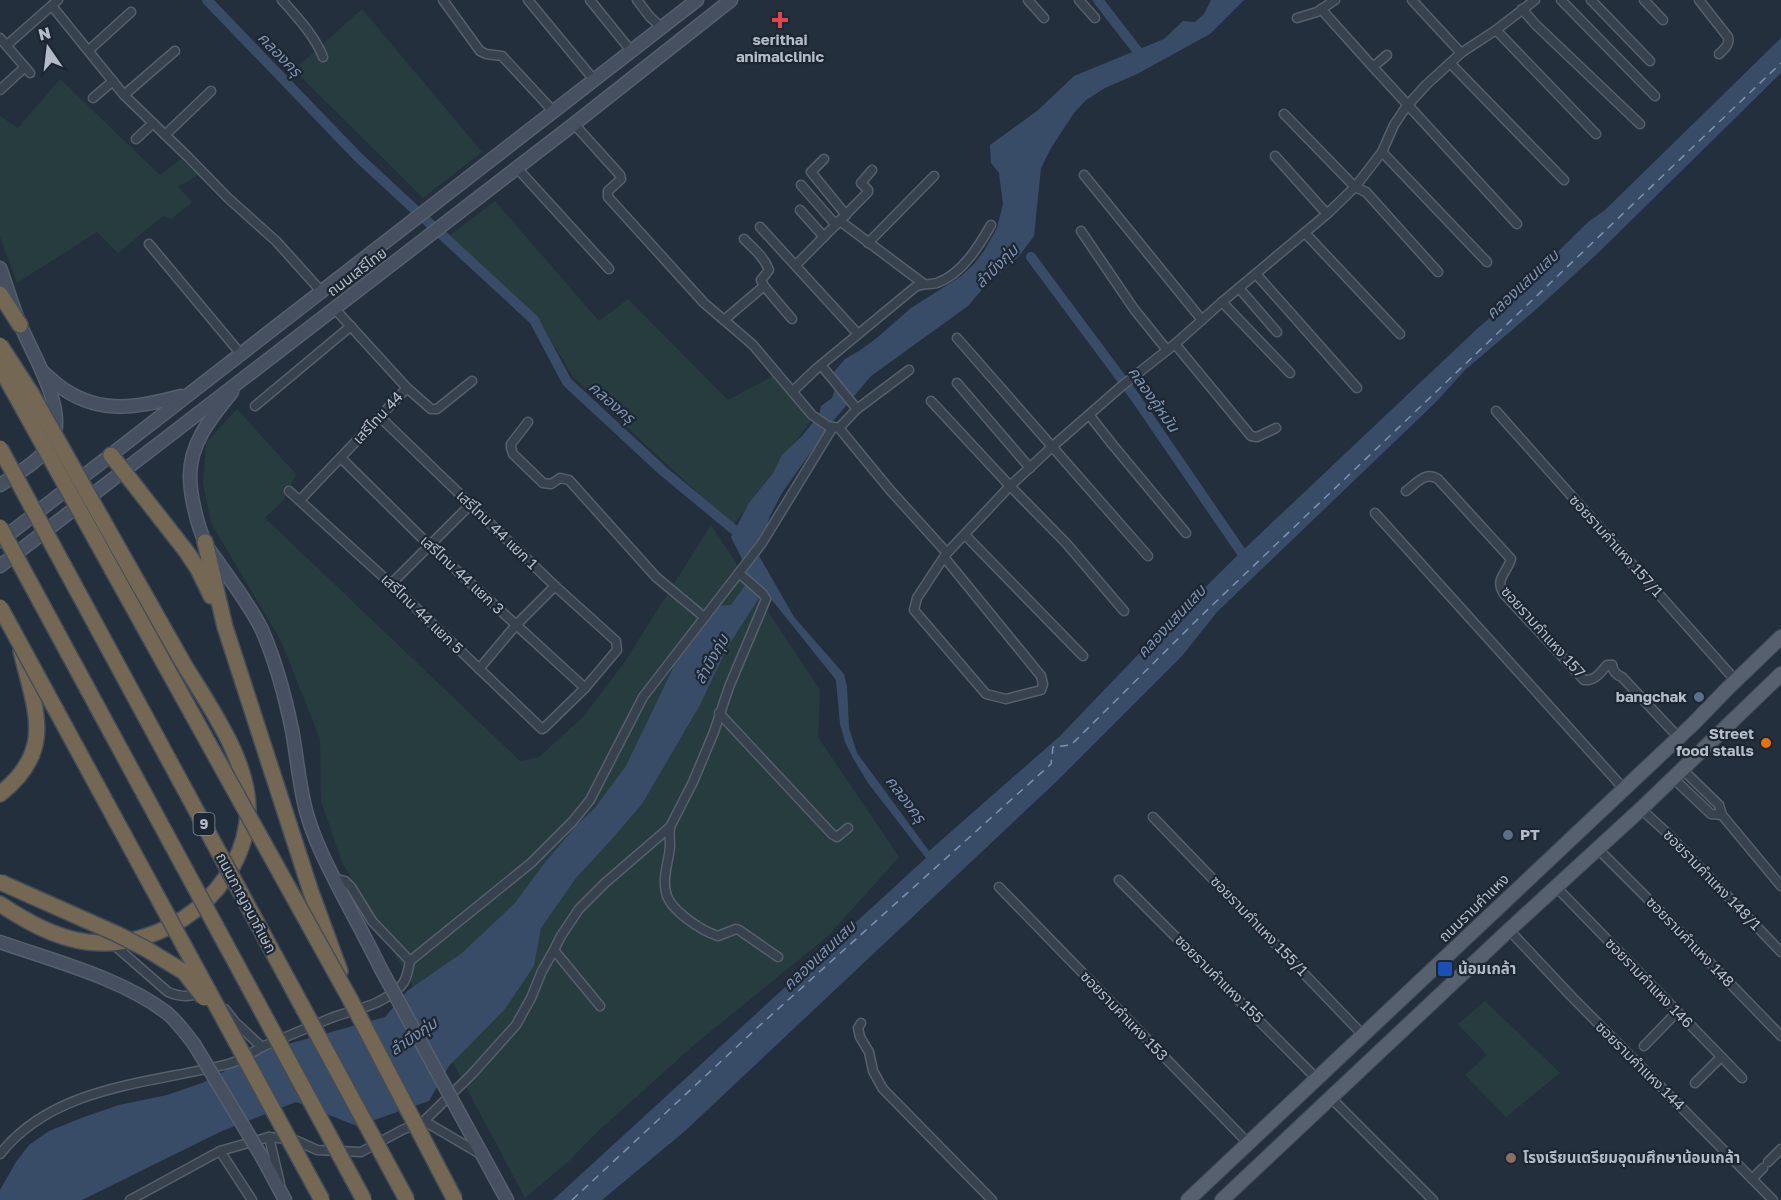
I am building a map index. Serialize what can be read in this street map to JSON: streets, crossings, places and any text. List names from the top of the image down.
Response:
{
  "streets": {
    "highway": ["9", "ถนนกาญจนาภิเษก"],
    "main road": ["ถนนเสรีไทย", "ถนนรามคำแหง"],
    "street": [
      "เสรีไทน 44",
      "เสรีไทน 44 แยก 1",
      "ซอยรามคำแหง 157/1",
      "เสรีไทน 44 แยก 3",
      "เสรีไทน 44 แยก 5",
      "ซอยรามคำแหง 157",
      "ซอยรามคำแหง 148/1",
      "ซอยรามคำแหง 155/1",
      "ซอยรามคำแหง 148",
      "ซอยรามคำแหง 155",
      "ซอยรามคำแหง 146",
      "ซอยรามคำแหง 153",
      "ซอยรามคำแหง 144"
    ]
  },
  "crossings": [
    ["ถนนเสรีไทย", "เสรีไทน 44"],
    ["เสรีไทน 44", "เสรีไทน 44 แยก 1"],
    ["เสรีไทน 44", "เสรีไทน 44 แยก 3"],
    ["เสรีไทน 44", "เสรีไทน 44 แยก 5"],
    ["เสรีไทน 44 แยก 1", "เสรีไทน 44 แยก 3"],
    ["เสรีไทน 44 แยก 1", "เสรีไทน 44 แยก 5"],
    ["ซอยรามคำแหง 157/1", "ถนนรามคำแหง"],
    ["เสรีไทน 44 แยก 3", "เสรีไทน 44 แยก 5"],
    ["ซอยรามคำแหง 157", "ถนนรามคำแหง"],
    ["ถนนรามคำแหง", "ซอยรามคำแหง 155/1"],
    ["ถนนรามคำแหง", "ซอยรามคำแหง 155"],
    ["ถนนรามคำแหง", "ซอยรามคำแหง 153"]
  ],
  "water": [
    "คลองครุ",
    "ลำบึงกุ่ม",
    "คลองแสนแสบ",
    "คลองคู้หมัน"
  ],
  "places": {
    "health": ["serithai animalclinic"],
    "other": [
      "bangchak",
      "Street food stalls",
      "PT",
      "โรงเรียนเตรียมอุดมศึกษาน้อมเกล้า"
    ],
    "transit": ["น้อมเกล้า"]
  },
  "north": "top"
}
